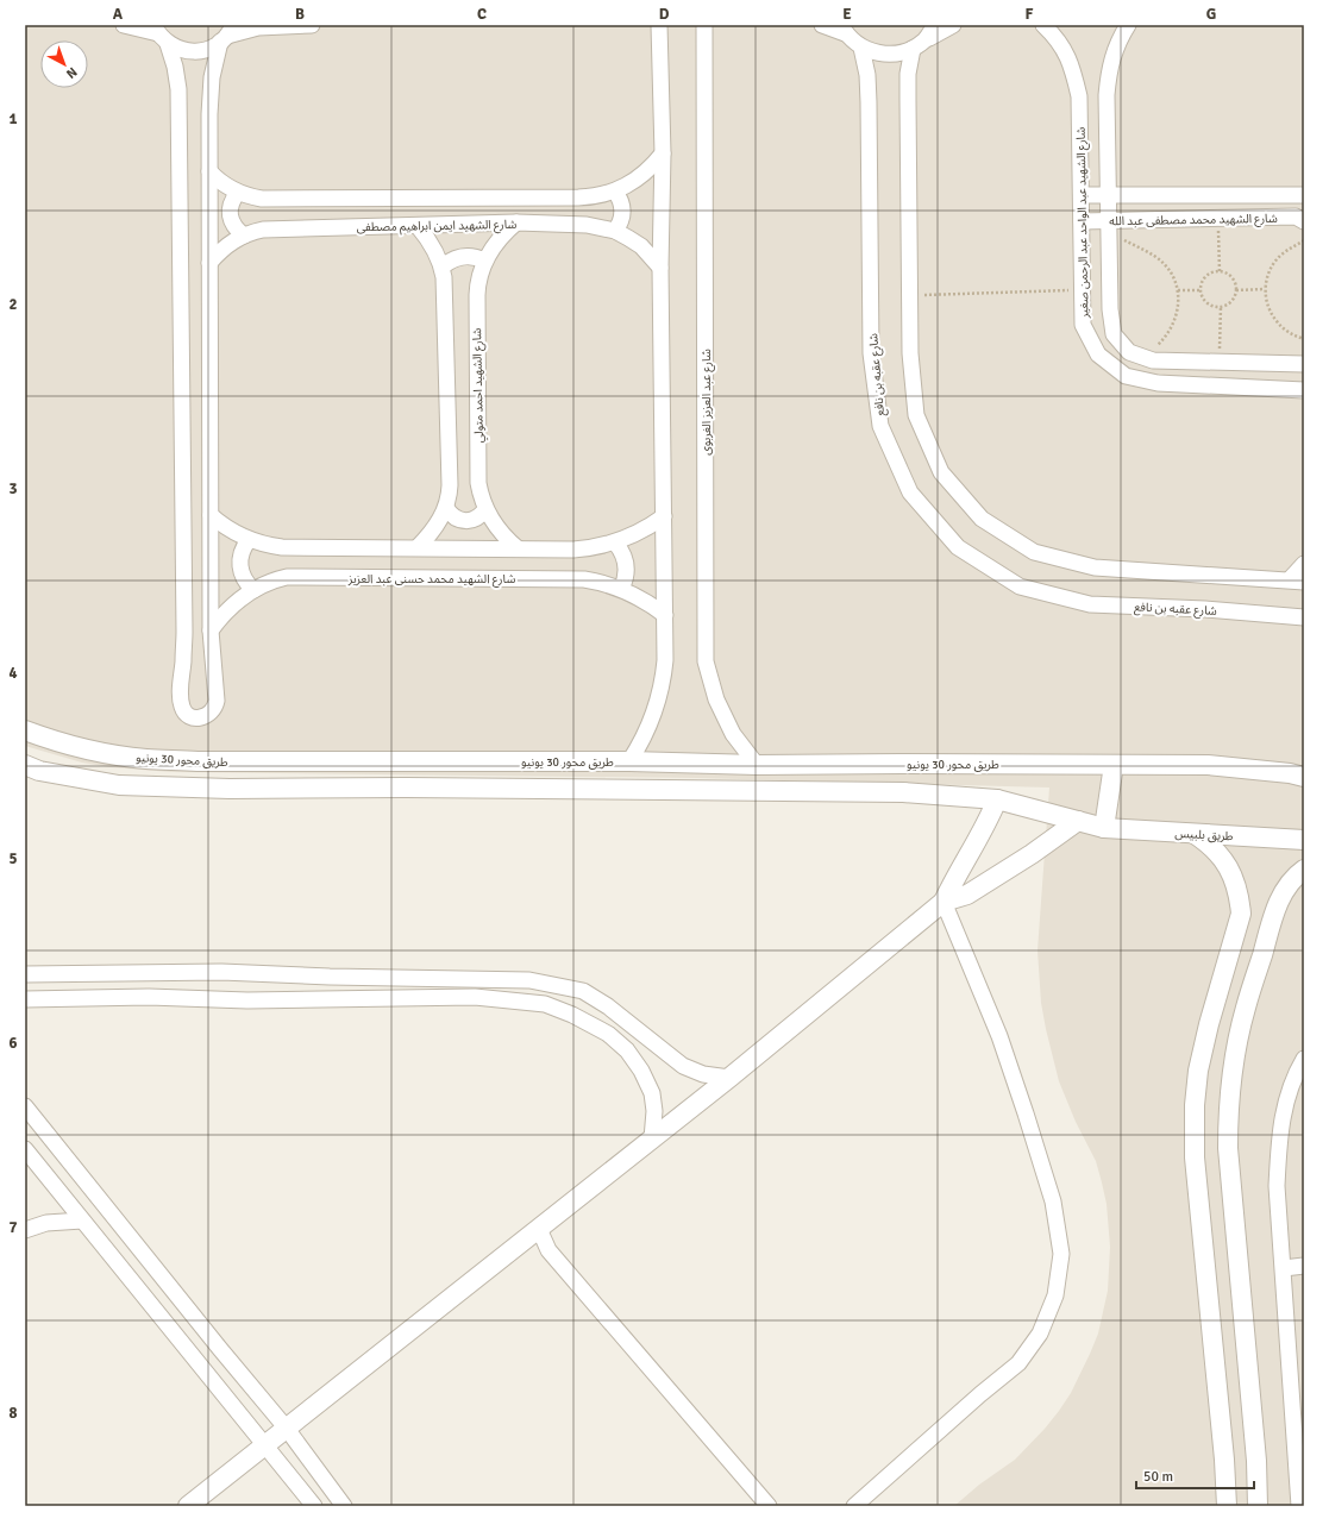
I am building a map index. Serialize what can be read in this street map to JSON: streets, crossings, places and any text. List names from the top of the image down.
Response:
{
  "streets": {
    "street": [
      "شارع الشهيد محمد مصطفى عبد الله",
      "شارع الشهيد عبد الواحد عبد الرحمن صغير",
      "شارع الشهيد ايمن ابراهيم مصطفى",
      "شارع عقبه بن نافع",
      "شارع الشهيد احمد متولي",
      "شارع عبد العزيز الغربوى",
      "شارع الشهيد محمد حسنى عبد العزيز",
      "طريق محور 30 يونيو",
      "طريق بلبيس"
    ]
  },
  "crossings": [
    ["شارع الشهيد محمد مصطفى عبد الله", "شارع الشهيد عبد الواحد عبد الرحمن صغير"],
    ["شارع الشهيد ايمن ابراهيم مصطفى", "شارع الشهيد احمد متولي"],
    ["شارع عبد العزيز الغربوى", "طريق محور 30 يونيو"]
  ],
  "scale_bar": "50 m",
  "north": "bottom right",
  "grid": {
    "columns": [
      "A",
      "B",
      "C",
      "D",
      "E",
      "F",
      "G"
    ],
    "rows": [
      "1",
      "2",
      "3",
      "4",
      "5",
      "6",
      "7",
      "8"
    ]
  }
}
